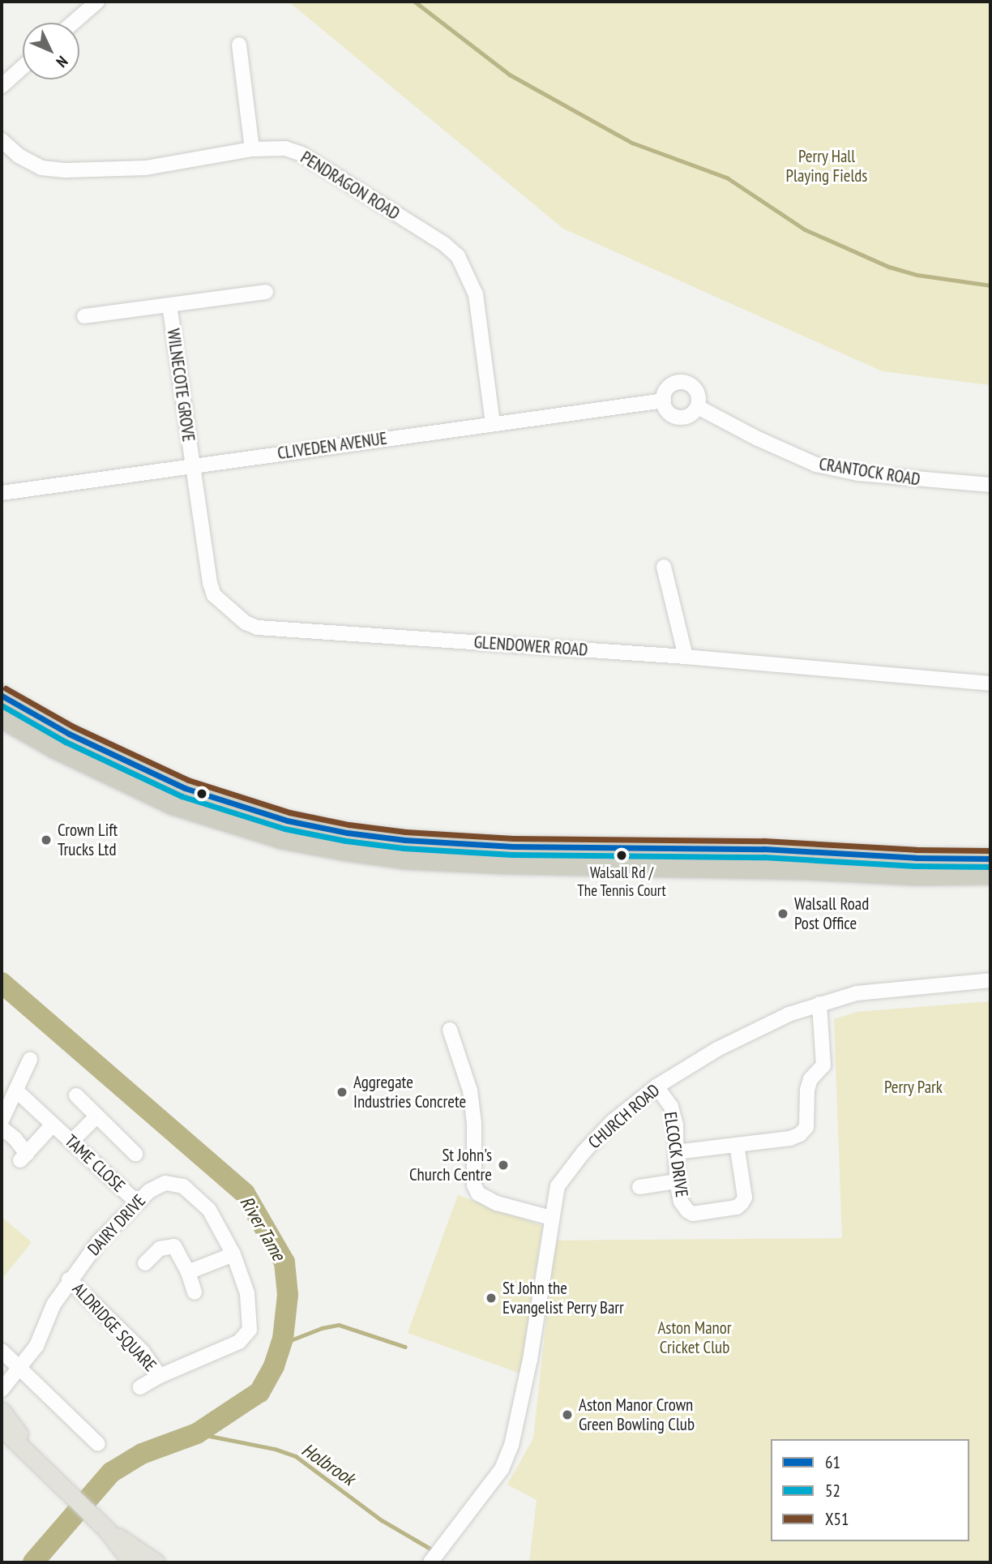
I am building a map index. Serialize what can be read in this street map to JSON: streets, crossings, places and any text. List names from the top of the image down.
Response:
{
  "streets": {
    "street": [
      "PENDRAGON ROAD",
      "WILNECOTE GROVE",
      "CLIVEDEN AVENUE",
      "CRANTOCK ROAD",
      "GLENDOWER ROAD",
      "CHURCH ROAD",
      "ELCOCK DRIVE",
      "TAME CLOSE",
      "DAIRY DRIVE",
      "ALDRIDGE SQUARE"
    ]
  },
  "crossings": [
    ["PENDRAGON ROAD", "CLIVEDEN AVENUE"],
    ["WILNECOTE GROVE", "CLIVEDEN AVENUE"],
    ["WILNECOTE GROVE", "GLENDOWER ROAD"],
    ["CLIVEDEN AVENUE", "CRANTOCK ROAD"],
    ["CLIVEDEN AVENUE", "GLENDOWER ROAD"],
    ["CHURCH ROAD", "ELCOCK DRIVE"],
    ["TAME CLOSE", "DAIRY DRIVE"],
    ["TAME CLOSE", "ALDRIDGE SQUARE"],
    ["DAIRY DRIVE", "ALDRIDGE SQUARE"]
  ],
  "water": ["River Tame", "Holbrook"],
  "parks": ["Perry Hall Playing Fields", "Perry Park", "Aston Manor Cricket Club"],
  "places": [
    "Crown Lift Trucks Ltd",
    "Walsall Rd / The Tennis Court",
    "Walsall Road Post Office",
    "Aggregate Industries Concrete",
    "St John's Church Centre",
    "St John the Evangelist Perry Barr",
    "Aston Manor Crown Green Bowling Club"
  ],
  "lines": ["transit line X51", "transit line 61", "transit line 52"],
  "legend": ["61", "52", "X51"],
  "north": "bottom right"
}
